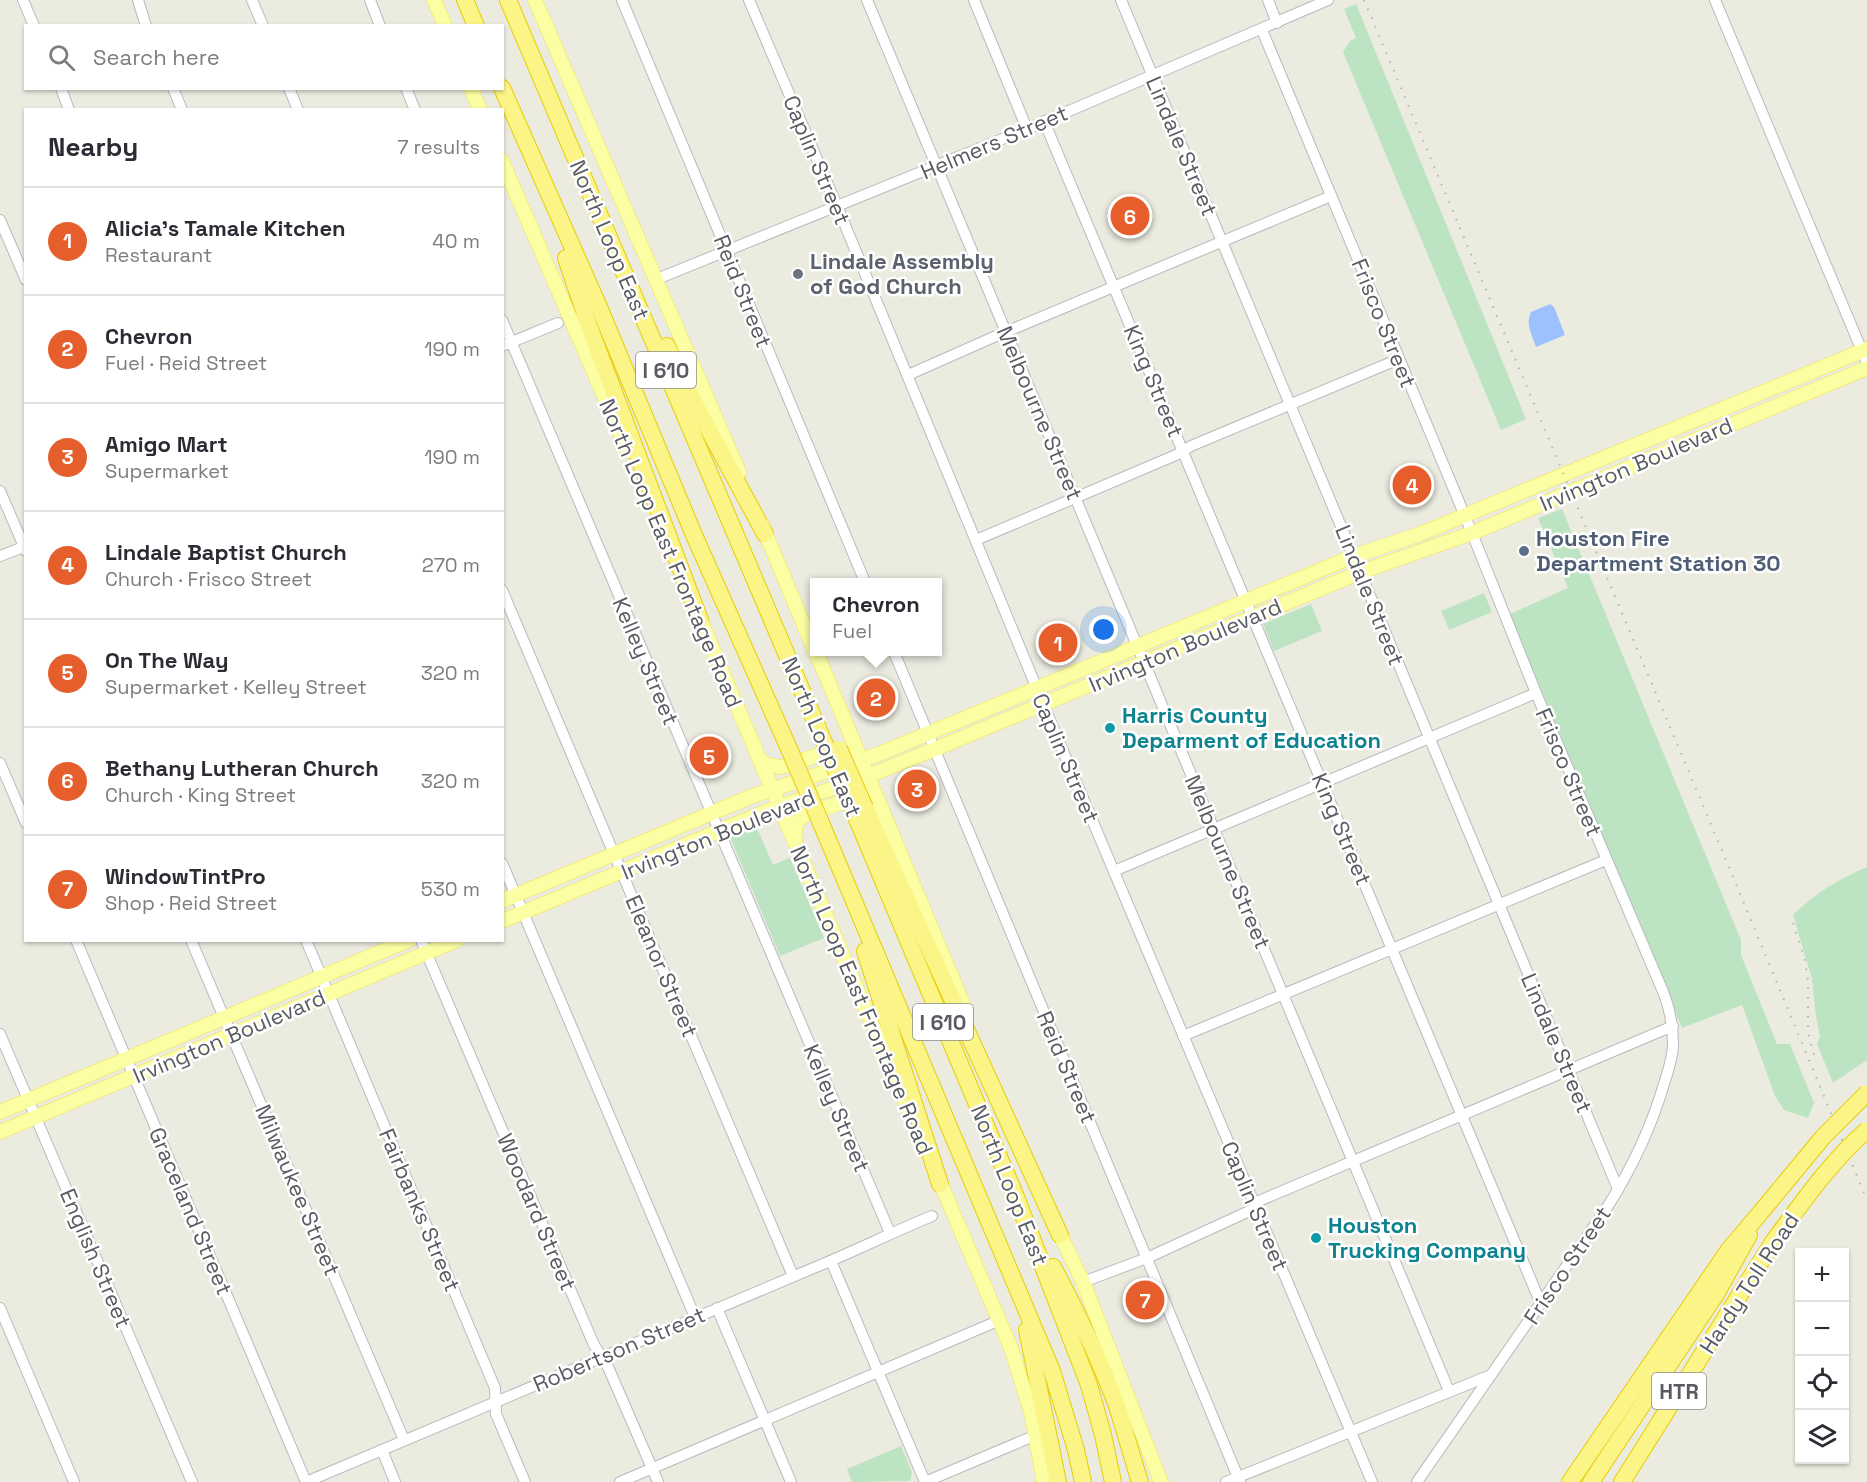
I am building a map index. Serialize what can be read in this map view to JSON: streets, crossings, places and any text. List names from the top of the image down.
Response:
{
  "streets": {
    "highway": [
      "North Loop East",
      "I 610",
      "Hardy Toll Road",
      "HTR"
    ],
    "main road": ["Irvington Boulevard", "North Loop East Frontage Road"],
    "street": [
      "Helmers Street",
      "Lindale Street",
      "Caplin Street",
      "Reid Street",
      "Frisco Street",
      "King Street",
      "Melbourne Street",
      "Kelley Street",
      "Eleanor Street",
      "Milwaukee Street",
      "Fairbanks Street",
      "Graceland Street",
      "Woodard Street",
      "English Street",
      "Robertson Street"
    ]
  },
  "crossings": [
    ["Helmers Street", "Lindale Street"],
    ["Helmers Street", "Caplin Street"],
    ["Helmers Street", "Reid Street"],
    ["Helmers Street", "Frisco Street"],
    ["Helmers Street", "King Street"],
    ["Helmers Street", "Melbourne Street"],
    ["Lindale Street", "Frisco Street"],
    ["Lindale Street", "Irvington Boulevard"],
    ["Caplin Street", "Irvington Boulevard"],
    ["Reid Street", "Irvington Boulevard"],
    ["Frisco Street", "King Street"],
    ["Frisco Street", "Irvington Boulevard"],
    ["King Street", "Irvington Boulevard"],
    ["Melbourne Street", "Irvington Boulevard"],
    ["Irvington Boulevard", "North Loop East Frontage Road"],
    ["Irvington Boulevard", "Kelley Street"],
    ["Irvington Boulevard", "Eleanor Street"],
    ["Irvington Boulevard", "Milwaukee Street"],
    ["Irvington Boulevard", "Fairbanks Street"],
    ["Irvington Boulevard", "Graceland Street"],
    ["Irvington Boulevard", "Woodard Street"],
    ["Irvington Boulevard", "English Street"],
    ["Kelley Street", "Robertson Street"],
    ["Eleanor Street", "Robertson Street"],
    ["Milwaukee Street", "Robertson Street"],
    ["Fairbanks Street", "Robertson Street"],
    ["Graceland Street", "Robertson Street"],
    ["Woodard Street", "Robertson Street"]
  ],
  "places": [
    "Lindale Assembly of God Church",
    "Houston Fire Department Station 30",
    "Harris County Deparment of Education",
    "Houston Trucking Company"
  ],
  "page": {
    "search": "Search here",
    "heading": ["Nearby", "7 results"],
    "list": [
      {
        "mark": "1",
        "name": "Alicia's Tamale Kitchen",
        "note": "Restaurant",
        "value": "40 m"
      },
      {
        "mark": "2",
        "name": "Chevron",
        "note": "Fuel · Reid Street",
        "value": "190 m"
      },
      {
        "mark": "3",
        "name": "Amigo Mart",
        "note": "Supermarket",
        "value": "190 m"
      },
      {
        "mark": "4",
        "name": "Lindale Baptist Church",
        "note": "Church · Frisco Street",
        "value": "270 m"
      },
      {
        "mark": "5",
        "name": "On The Way",
        "note": "Supermarket · Kelley Street",
        "value": "320 m"
      },
      {
        "mark": "6",
        "name": "Bethany Lutheran Church",
        "note": "Church · King Street",
        "value": "320 m"
      },
      {
        "mark": "7",
        "name": "WindowTintPro",
        "note": "Shop · Reid Street",
        "value": "530 m"
      }
    ],
    "pins": [
      "6",
      "4",
      "1",
      "2",
      "5",
      "3",
      "7"
    ],
    "popup": ["Chevron", "Fuel"],
    "map_buttons": ["+", "−"]
  }
}
